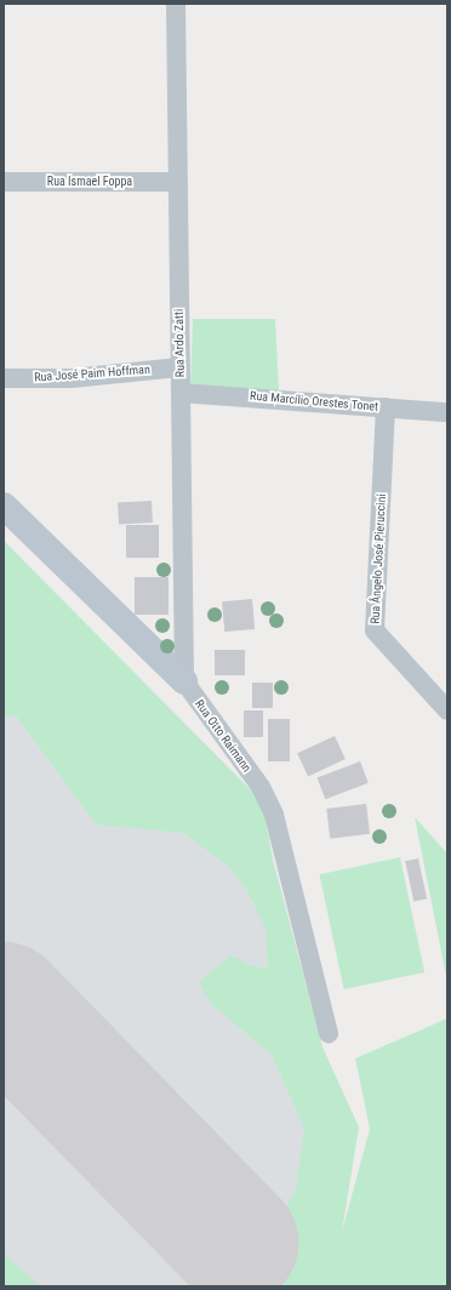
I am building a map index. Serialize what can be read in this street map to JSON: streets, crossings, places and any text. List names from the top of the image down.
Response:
{
  "streets": {
    "street": [
      "Rua Ismael Foppa",
      "Rua Ardo Zatti",
      "Rua José Paim Hoffman",
      "Rua Marcílio Orestes Tonet",
      "Rua Ângelo José Pieruccini",
      "Rua Otto Raimann"
    ]
  },
  "crossings": [
    ["Rua Ismael Foppa", "Rua Ardo Zatti"],
    ["Rua Ardo Zatti", "Rua José Paim Hoffman"],
    ["Rua Ardo Zatti", "Rua Marcílio Orestes Tonet"],
    ["Rua Ardo Zatti", "Rua Otto Raimann"],
    ["Rua Marcílio Orestes Tonet", "Rua Ângelo José Pieruccini"]
  ]
}
